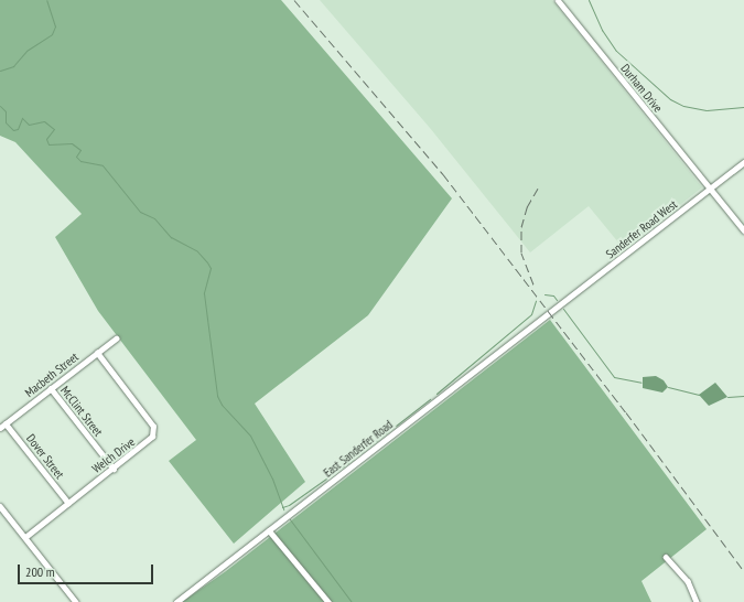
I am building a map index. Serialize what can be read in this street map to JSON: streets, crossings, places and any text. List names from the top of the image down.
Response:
{
  "streets": {
    "street": [
      "Durham Drive",
      "Sanderfer Road West",
      "Macbeth Street",
      "McClint Street",
      "East Sanderfer Road",
      "Welch Drive",
      "Dover Street"
    ]
  },
  "crossings": [
    ["Durham Drive", "Sanderfer Road West"],
    ["Sanderfer Road West", "East Sanderfer Road"],
    ["Macbeth Street", "McClint Street"],
    ["Macbeth Street", "Welch Drive"],
    ["Macbeth Street", "Dover Street"],
    ["McClint Street", "Welch Drive"],
    ["Welch Drive", "Dover Street"]
  ],
  "scale_bar": "200 m"
}
